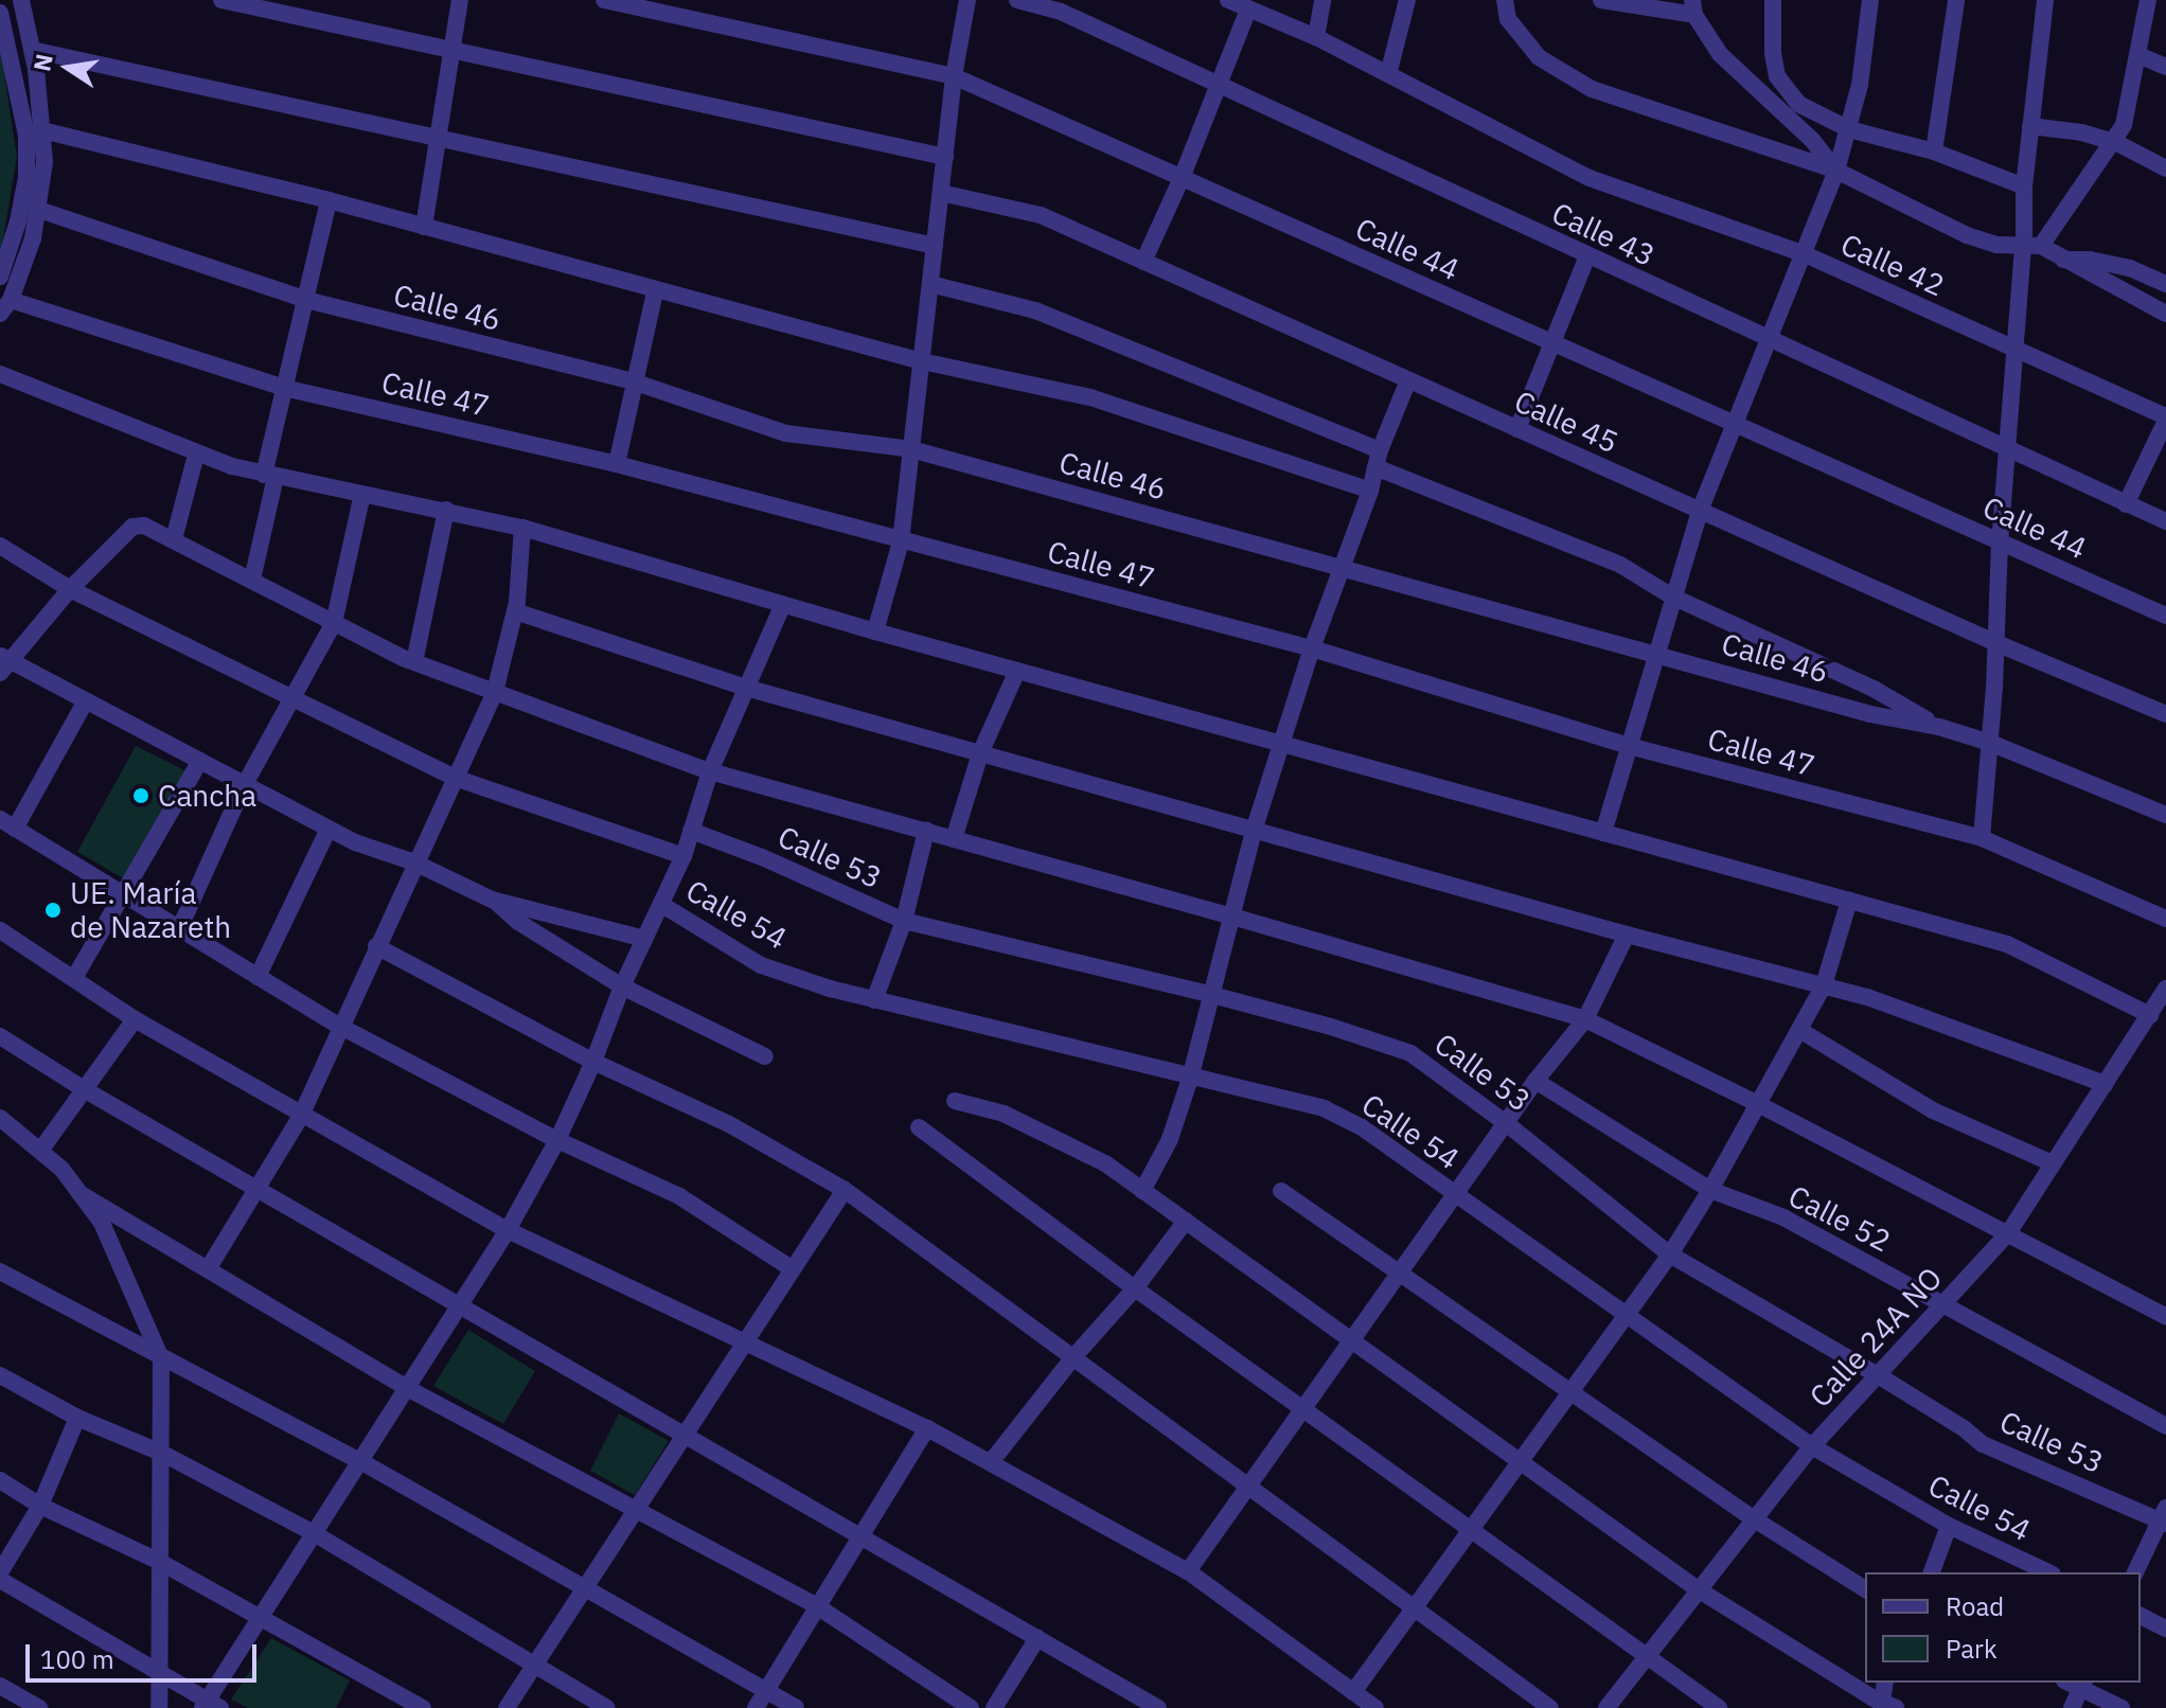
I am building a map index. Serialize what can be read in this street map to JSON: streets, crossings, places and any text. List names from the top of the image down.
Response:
{
  "streets": {
    "street": [
      "Calle 43",
      "Calle 44",
      "Calle 42",
      "Calle 46",
      "Calle 47",
      "Calle 45",
      "Calle 53",
      "Calle 54",
      "Calle 52",
      "Calle 24A NO"
    ]
  },
  "crossings": [
    ["Calle 53", "Calle 24A NO"],
    ["Calle 54", "Calle 24A NO"],
    ["Calle 52", "Calle 24A NO"]
  ],
  "places": ["Cancha", "UE. María de Nazareth"],
  "legend": ["Road", "Park"],
  "scale_bar": "100 m",
  "north": "left"
}
